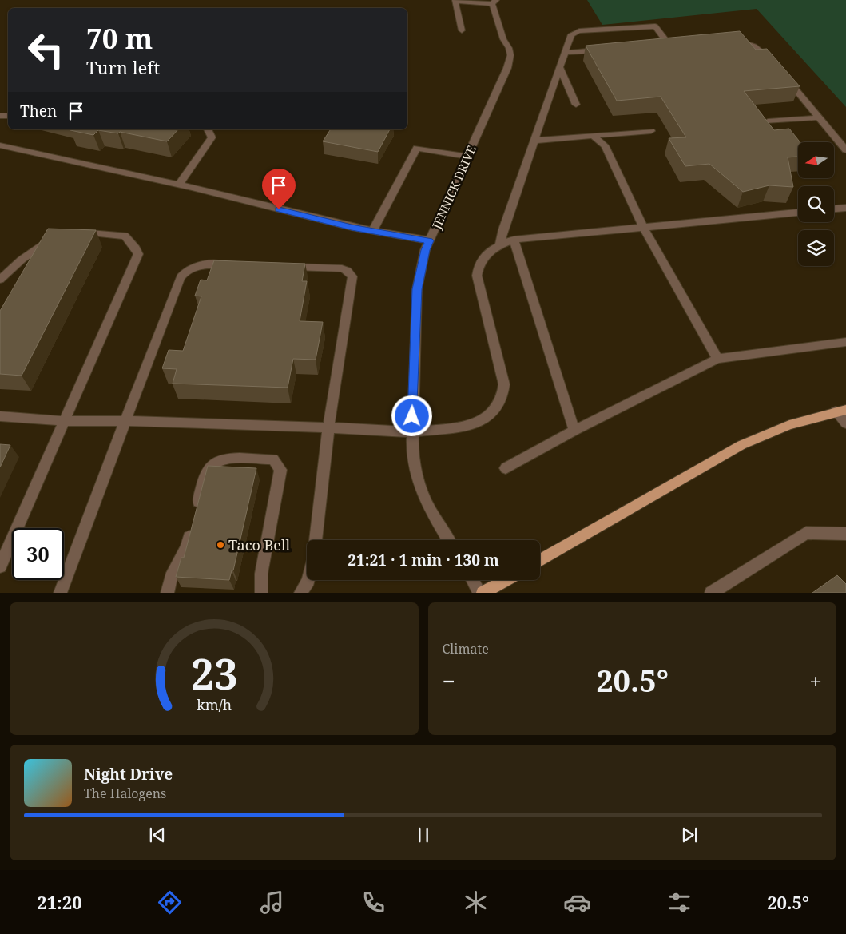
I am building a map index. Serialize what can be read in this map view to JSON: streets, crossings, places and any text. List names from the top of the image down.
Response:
{
  "streets": {
    "street": ["JENNICK DRIVE"]
  },
  "places": ["Taco Bell"],
  "north": "left",
  "page": {
    "turn": ["70 m", "Turn left"],
    "then": "Then",
    "limit": "30",
    "trip": "21:21 · 1 min · 130 m",
    "tile": "Climate",
    "heat": ["−", "20.5°", "+"],
    "song": ["Night Drive", "The Halogens"],
    "tabs": ["21:20", "20.5°"],
    "gauge": ["23", "km/h"]
  }
}
